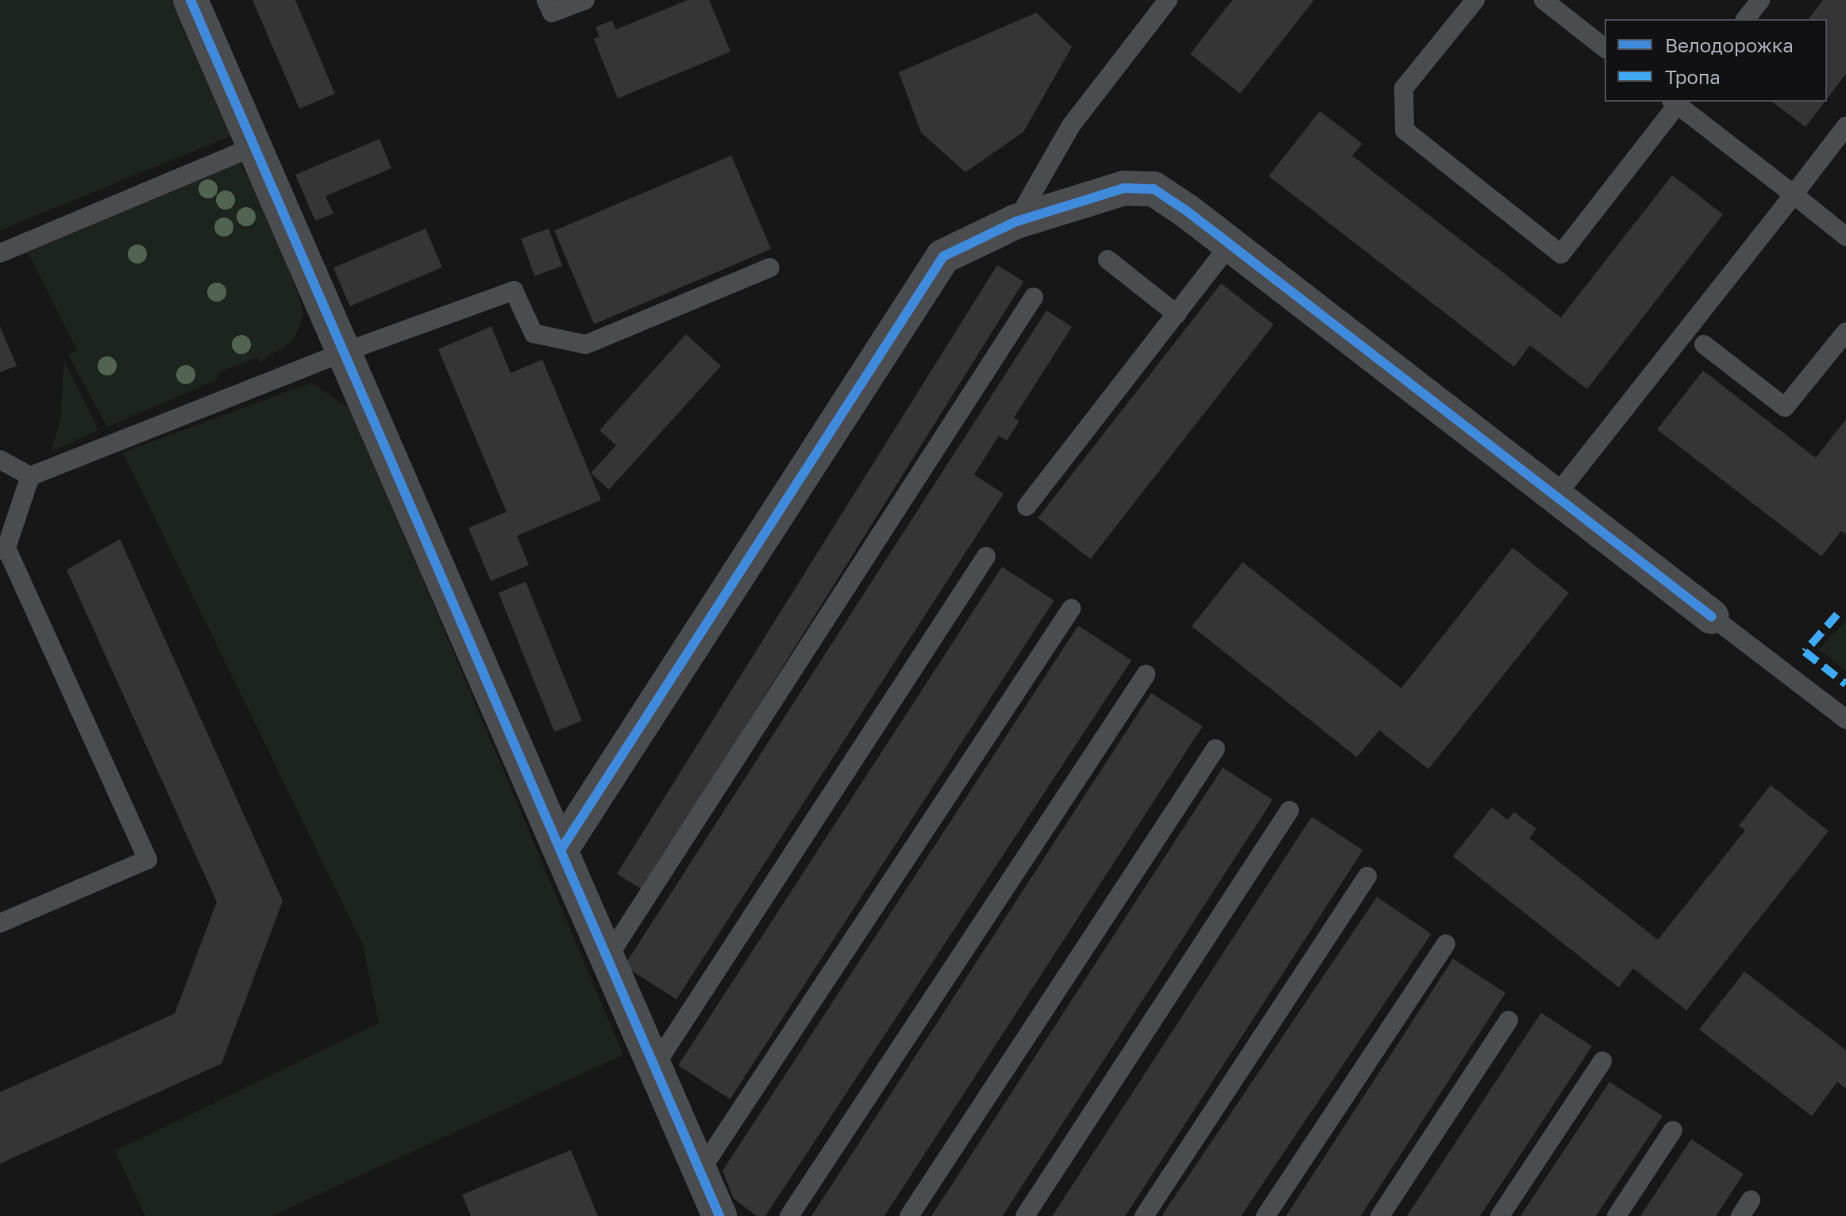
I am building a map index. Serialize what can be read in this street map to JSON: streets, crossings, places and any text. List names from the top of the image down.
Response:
{
  "legend": ["Велодорожка", "Тропа"]
}
